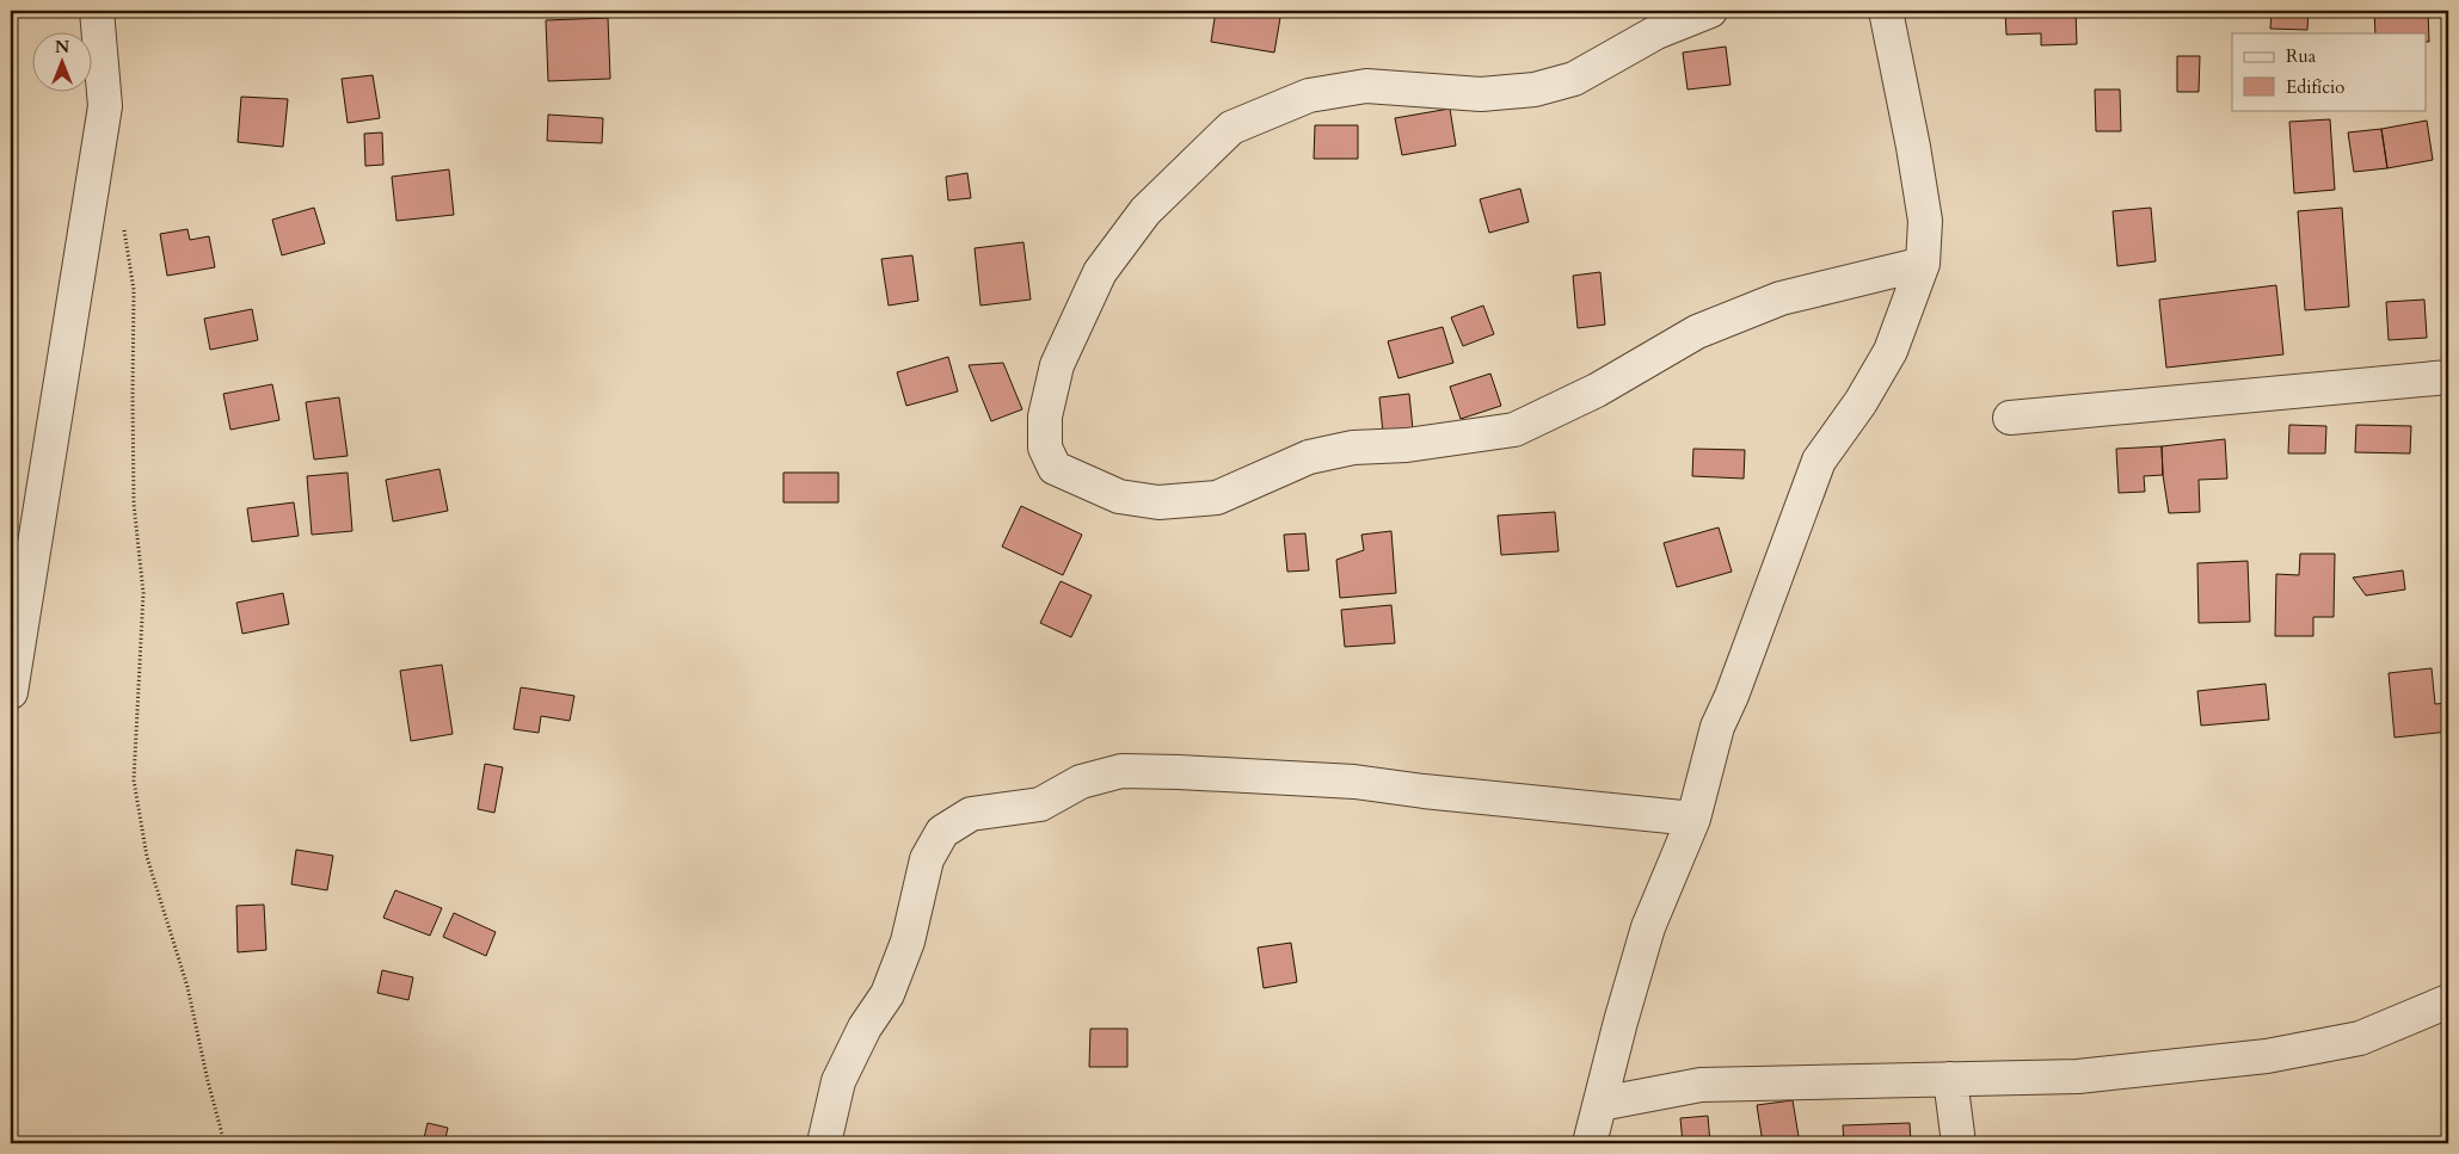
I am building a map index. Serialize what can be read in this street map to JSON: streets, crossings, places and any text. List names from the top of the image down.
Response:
{
  "legend": ["Rua", "Edifício"],
  "north": "top"
}
